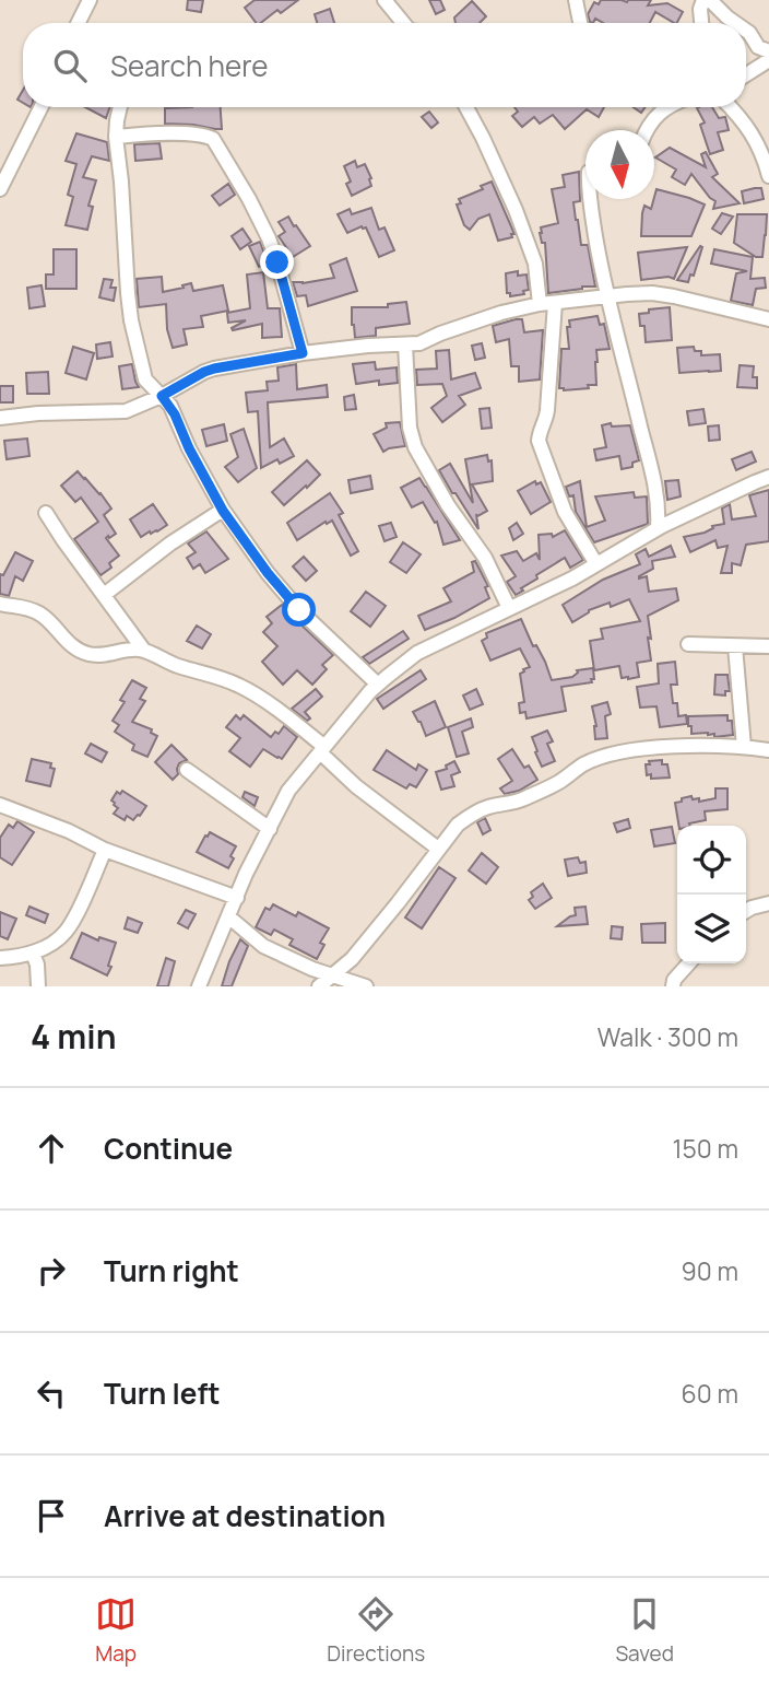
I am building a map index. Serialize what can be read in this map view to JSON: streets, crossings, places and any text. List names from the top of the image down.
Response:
{
  "north": "bottom",
  "page": {
    "search": "Search here",
    "heading": ["4 min", "Walk · 300 m"],
    "list": [
      ["Continue", "150 m"],
      ["Turn right", "90 m"],
      ["Turn left", "60 m"],
      "Arrive at destination"
    ],
    "nav": ["Map", "Directions", "Saved"]
  }
}
